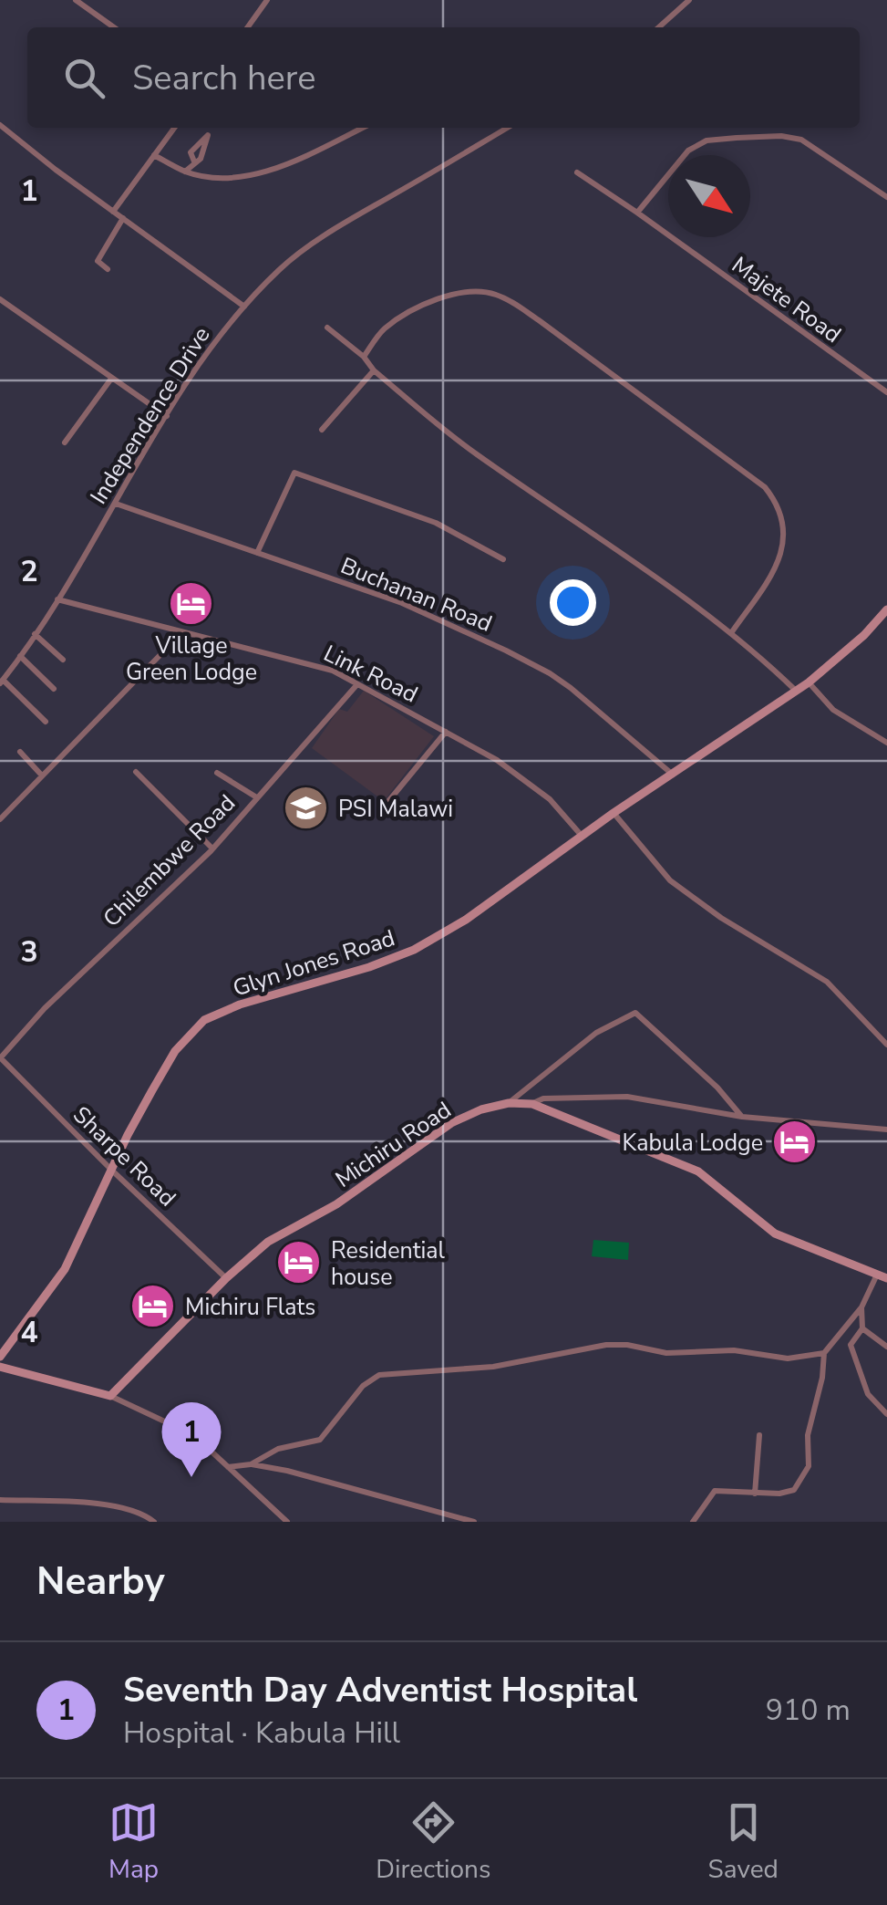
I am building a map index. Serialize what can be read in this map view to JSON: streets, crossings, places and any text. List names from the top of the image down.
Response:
{
  "streets": {
    "street": [
      "Majete Road",
      "Independence Drive",
      "Buchanan Road",
      "Link Road",
      "Chilembwe Road",
      "Glyn Jones Road",
      "Michiru Road",
      "Sharpe Road"
    ]
  },
  "crossings": [
    ["Independence Drive", "Buchanan Road"],
    ["Independence Drive", "Link Road"],
    ["Buchanan Road", "Glyn Jones Road"],
    ["Link Road", "Chilembwe Road"],
    ["Link Road", "Glyn Jones Road"],
    ["Chilembwe Road", "Sharpe Road"],
    ["Glyn Jones Road", "Sharpe Road"],
    ["Michiru Road", "Sharpe Road"]
  ],
  "places": {
    "hotel": [
      "Village Green Lodge",
      "Kabula Lodge",
      "Residential house",
      "Michiru Flats"
    ],
    "school or university": ["PSI Malawi"]
  },
  "north": "bottom right",
  "page": {
    "search": "Search here",
    "pins": "1",
    "heading": "Nearby",
    "list": [
      {
        "mark": "1",
        "name": "Seventh Day Adventist Hospital",
        "note": "Hospital · Kabula Hill",
        "value": "910 m"
      }
    ],
    "nav": ["Map", "Directions", "Saved"]
  },
  "grid": {
    "rows": [
      "1",
      "2",
      "3",
      "4"
    ]
  }
}
